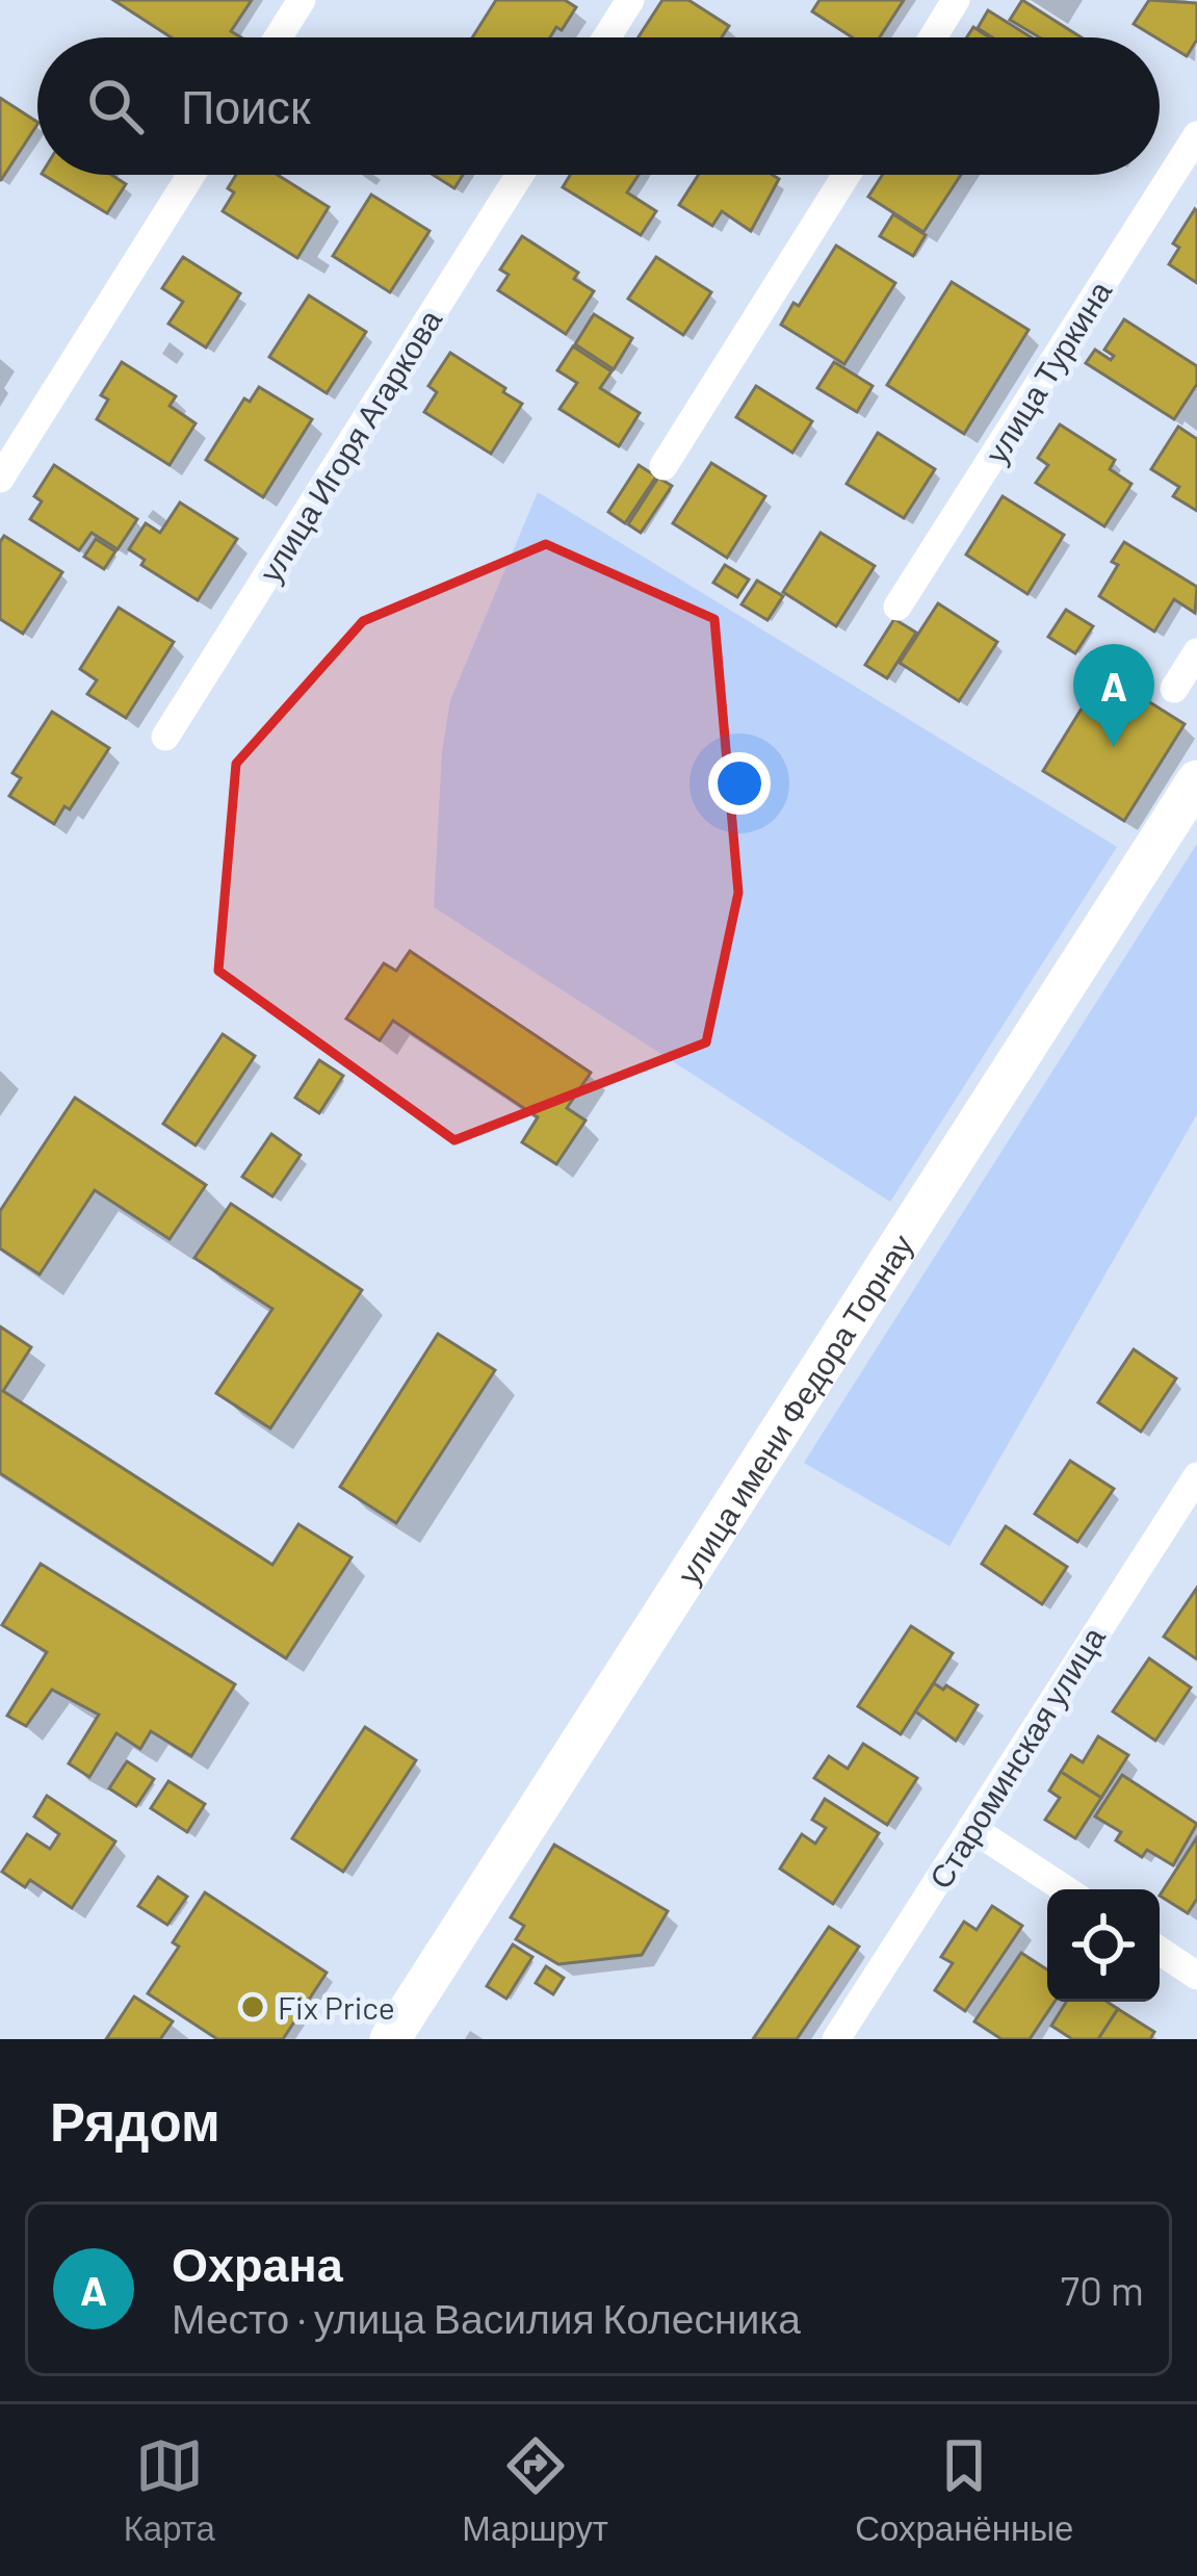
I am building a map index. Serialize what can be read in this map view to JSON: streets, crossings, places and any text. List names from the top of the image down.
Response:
{
  "streets": {
    "street": [
      "улица Туркина",
      "улица Игоря Агаркова",
      "улица имени Федора Торнау",
      "Староминская улица"
    ]
  },
  "places": ["Fix Price"],
  "page": {
    "search": "Поиск",
    "pins": "A",
    "heading": "Рядом",
    "list": [
      {
        "mark": "A",
        "name": "Охрана",
        "note": "Место · улица Василия Колесника",
        "value": "70 m"
      }
    ],
    "nav": ["Карта", "Маршрут", "Сохранённые"]
  }
}
